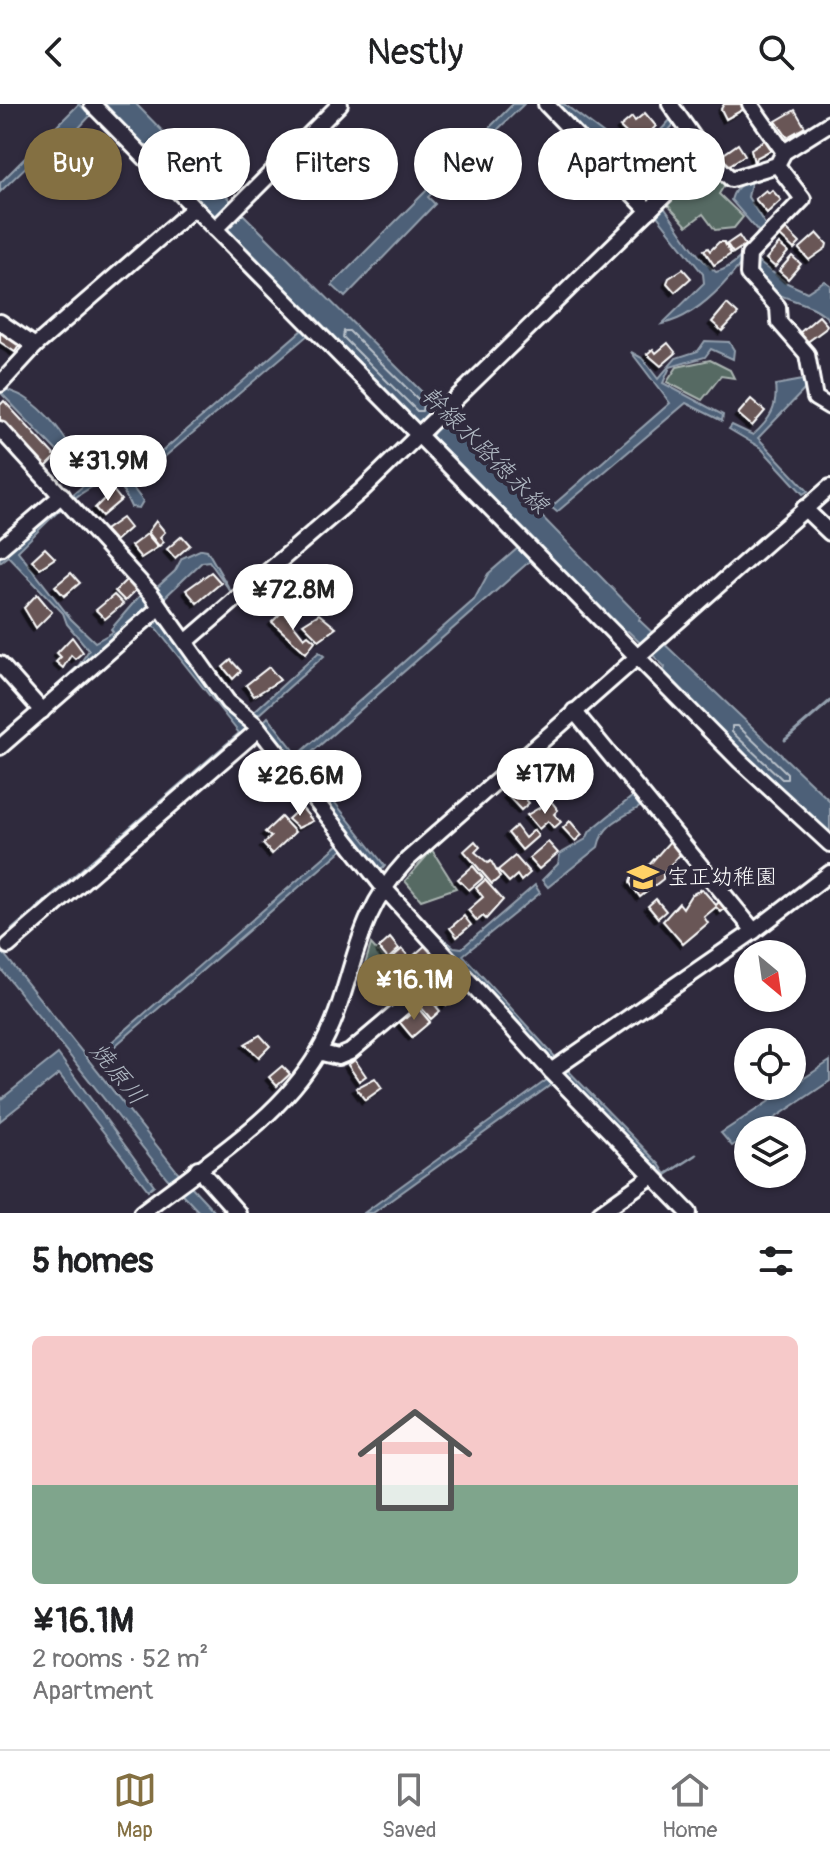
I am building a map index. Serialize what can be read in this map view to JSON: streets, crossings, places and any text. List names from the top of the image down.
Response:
{
  "water": ["幹線水路徳永線", "焼原川"],
  "places": {
    "school or university": ["宝正幼稚園"]
  },
  "north": "bottom right",
  "page": {
    "header": "Nestly",
    "chip": [
      "Buy",
      "Rent",
      "Filters",
      "New",
      "Apartment"
    ],
    "price": [
      "¥31.9M",
      "¥72.8M",
      "¥17M",
      "¥26.6M",
      "¥16.1M"
    ],
    "heading": "5 homes",
    "list": [
      {
        "name": "¥16.1M",
        "note": "2 rooms · 52 m² · Apartment"
      }
    ],
    "tabs": ["Map", "Saved", "Home"]
  }
}
